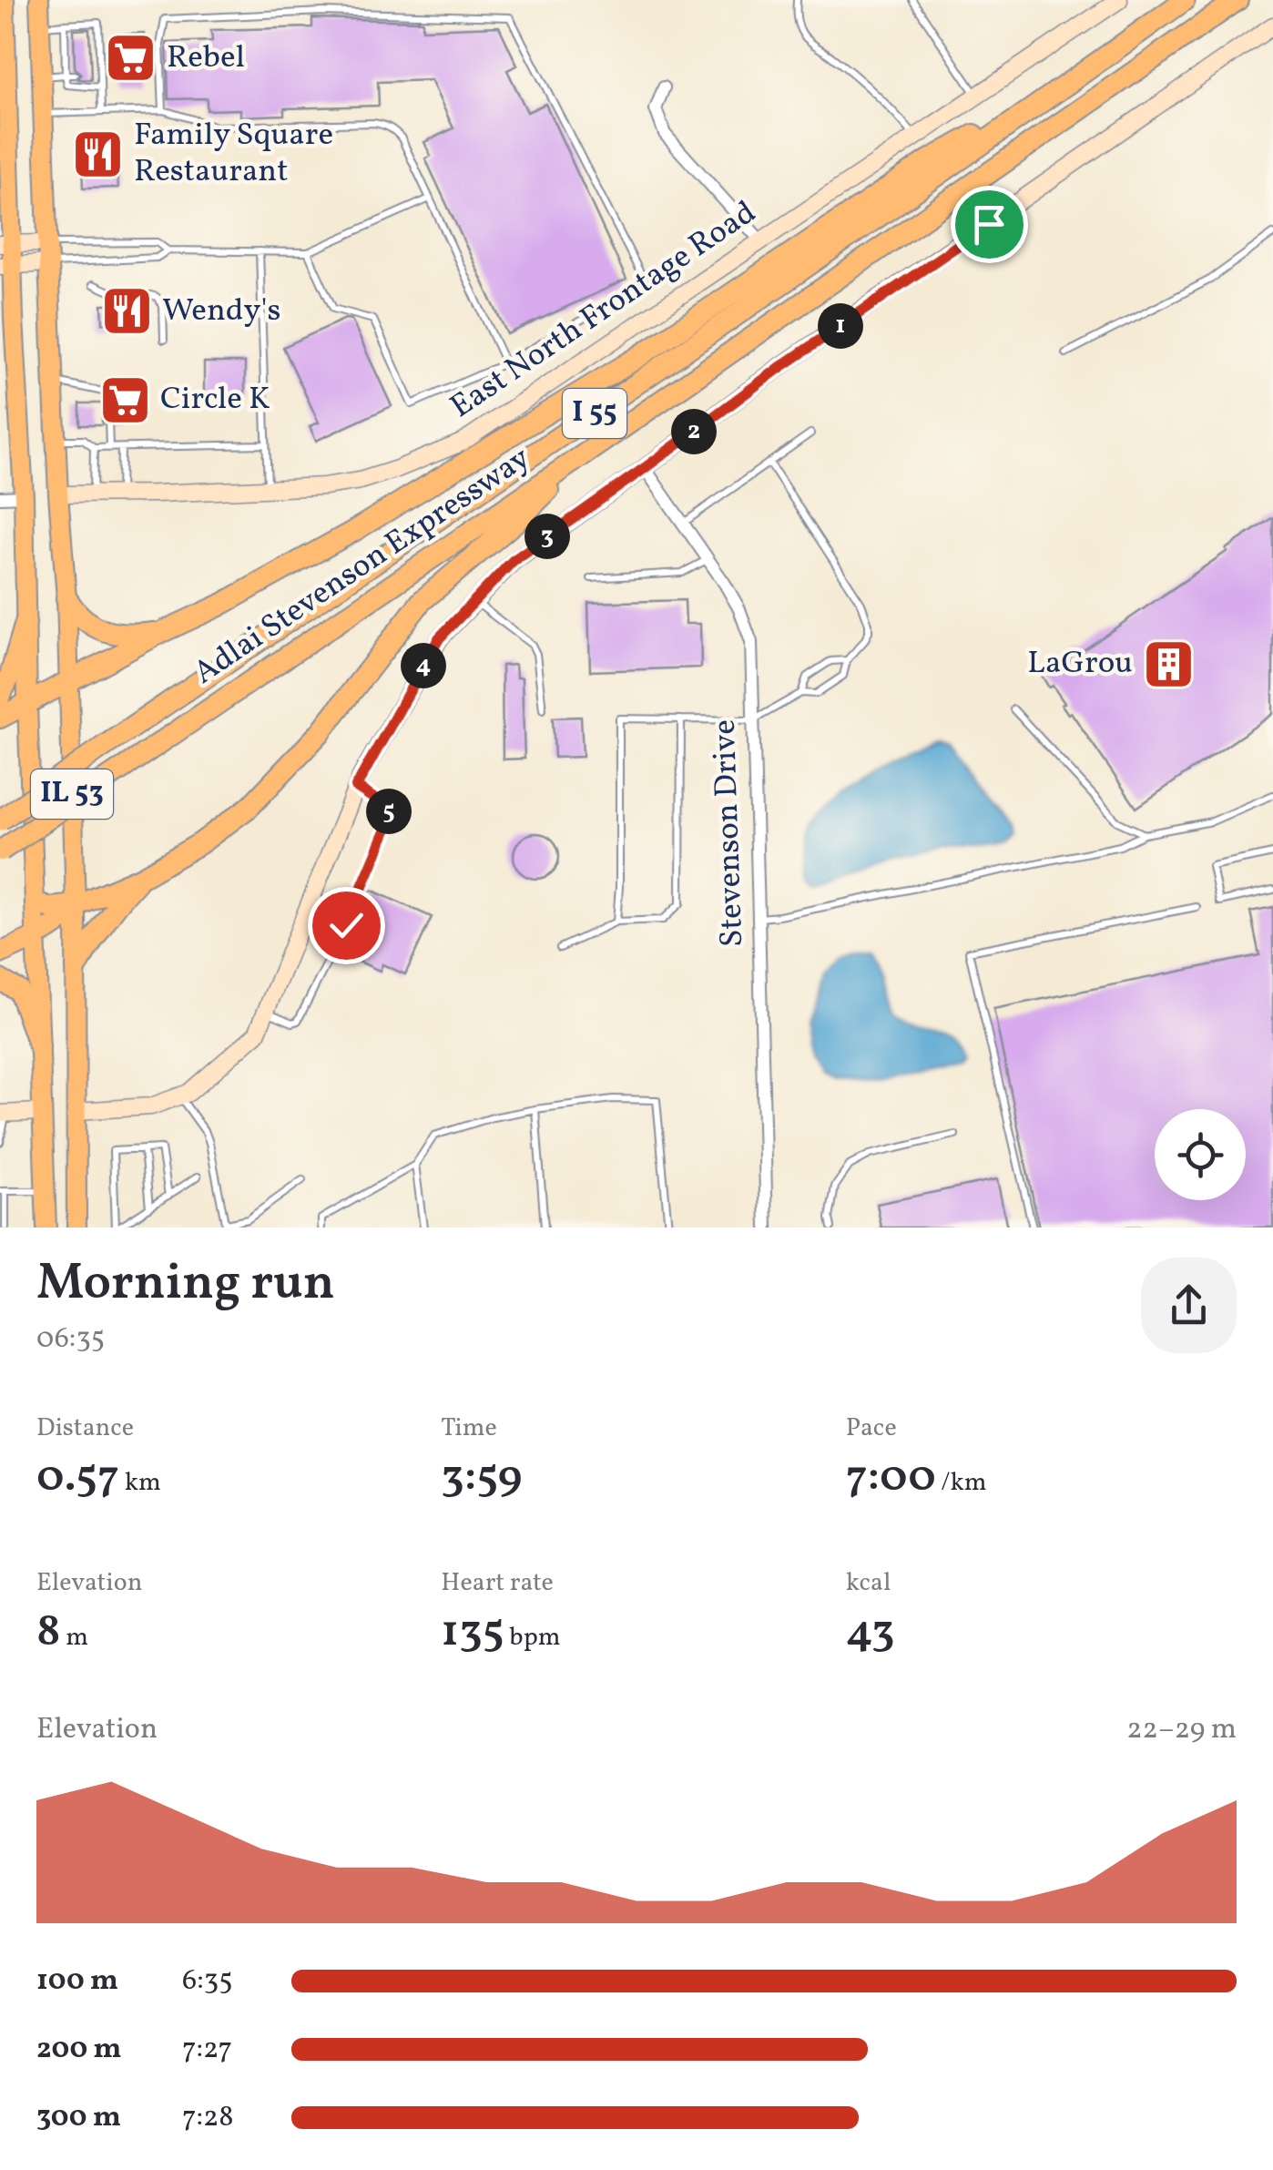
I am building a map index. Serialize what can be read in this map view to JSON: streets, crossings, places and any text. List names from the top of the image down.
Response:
{
  "streets": {
    "highway": ["I 55", "Adlai Stevenson Expressway"],
    "main road": ["IL 53"],
    "street": ["East North Frontage Road", "Stevenson Drive"]
  },
  "crossings": [
    ["East North Frontage Road", "IL 53"]
  ],
  "places": {
    "supermarket": ["Rebel", "Circle K"],
    "restaurant": ["Family Square Restaurant", "Wendy's"],
    "building": ["LaGrou"]
  },
  "page": {
    "pins": [
      "1",
      "2",
      "3",
      "4",
      "5"
    ],
    "heading": ["Morning run", "06:35"],
    "stats": [
      ["Distance", "0.57 km"],
      ["Time", "3:59"],
      ["Pace", "7:00 /km"],
      ["Elevation", "8 m"],
      ["Heart rate", "135 bpm"],
      ["kcal", "43"]
    ],
    "chart": ["Elevation", "22–29 m"],
    "list": [
      {
        "name": "100 m",
        "note": "6:35"
      },
      {
        "name": "200 m",
        "note": "7:27"
      },
      {
        "name": "300 m",
        "note": "7:28"
      }
    ]
  }
}
